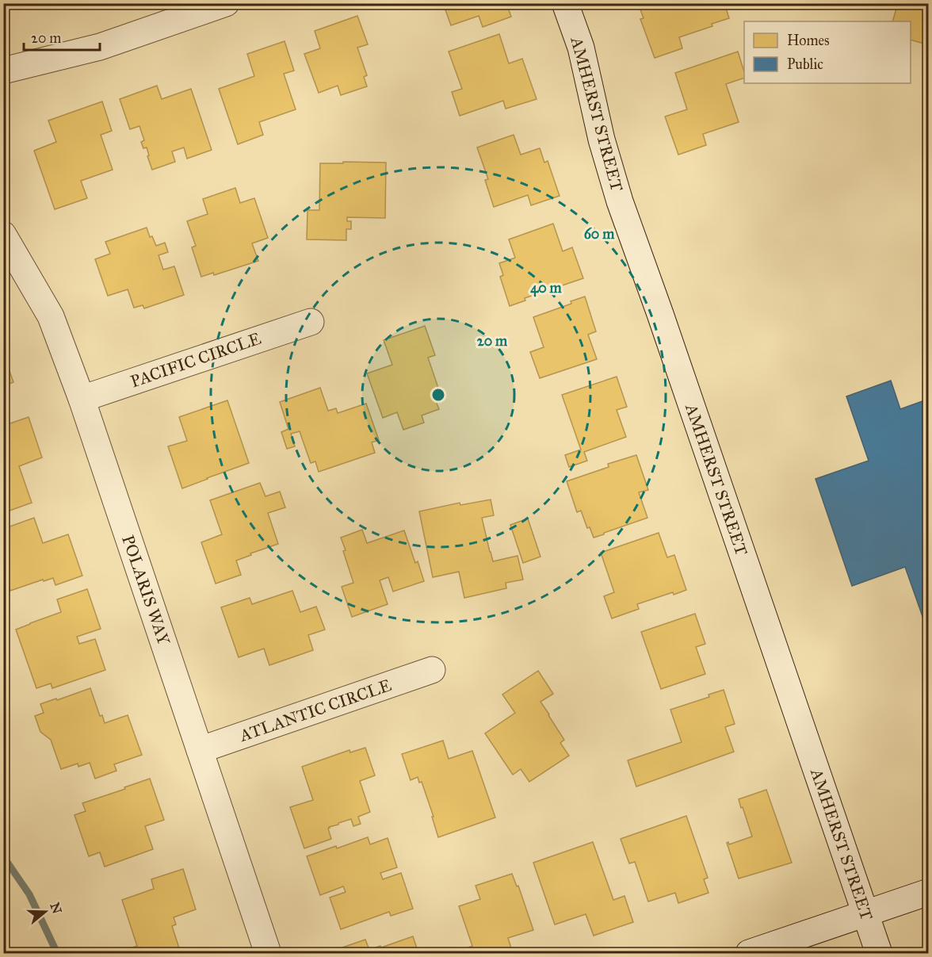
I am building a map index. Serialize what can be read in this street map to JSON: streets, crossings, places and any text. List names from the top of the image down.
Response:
{
  "streets": {
    "street": [
      "AMHERST STREET",
      "PACIFIC CIRCLE",
      "POLARIS WAY",
      "ATLANTIC CIRCLE"
    ]
  },
  "crossings": [
    ["PACIFIC CIRCLE", "POLARIS WAY"],
    ["POLARIS WAY", "ATLANTIC CIRCLE"]
  ],
  "legend": ["Homes", "Public"],
  "scale_bar": "20 m",
  "north": "right",
  "rings": ["60 m", "40 m", "20 m"]
}
